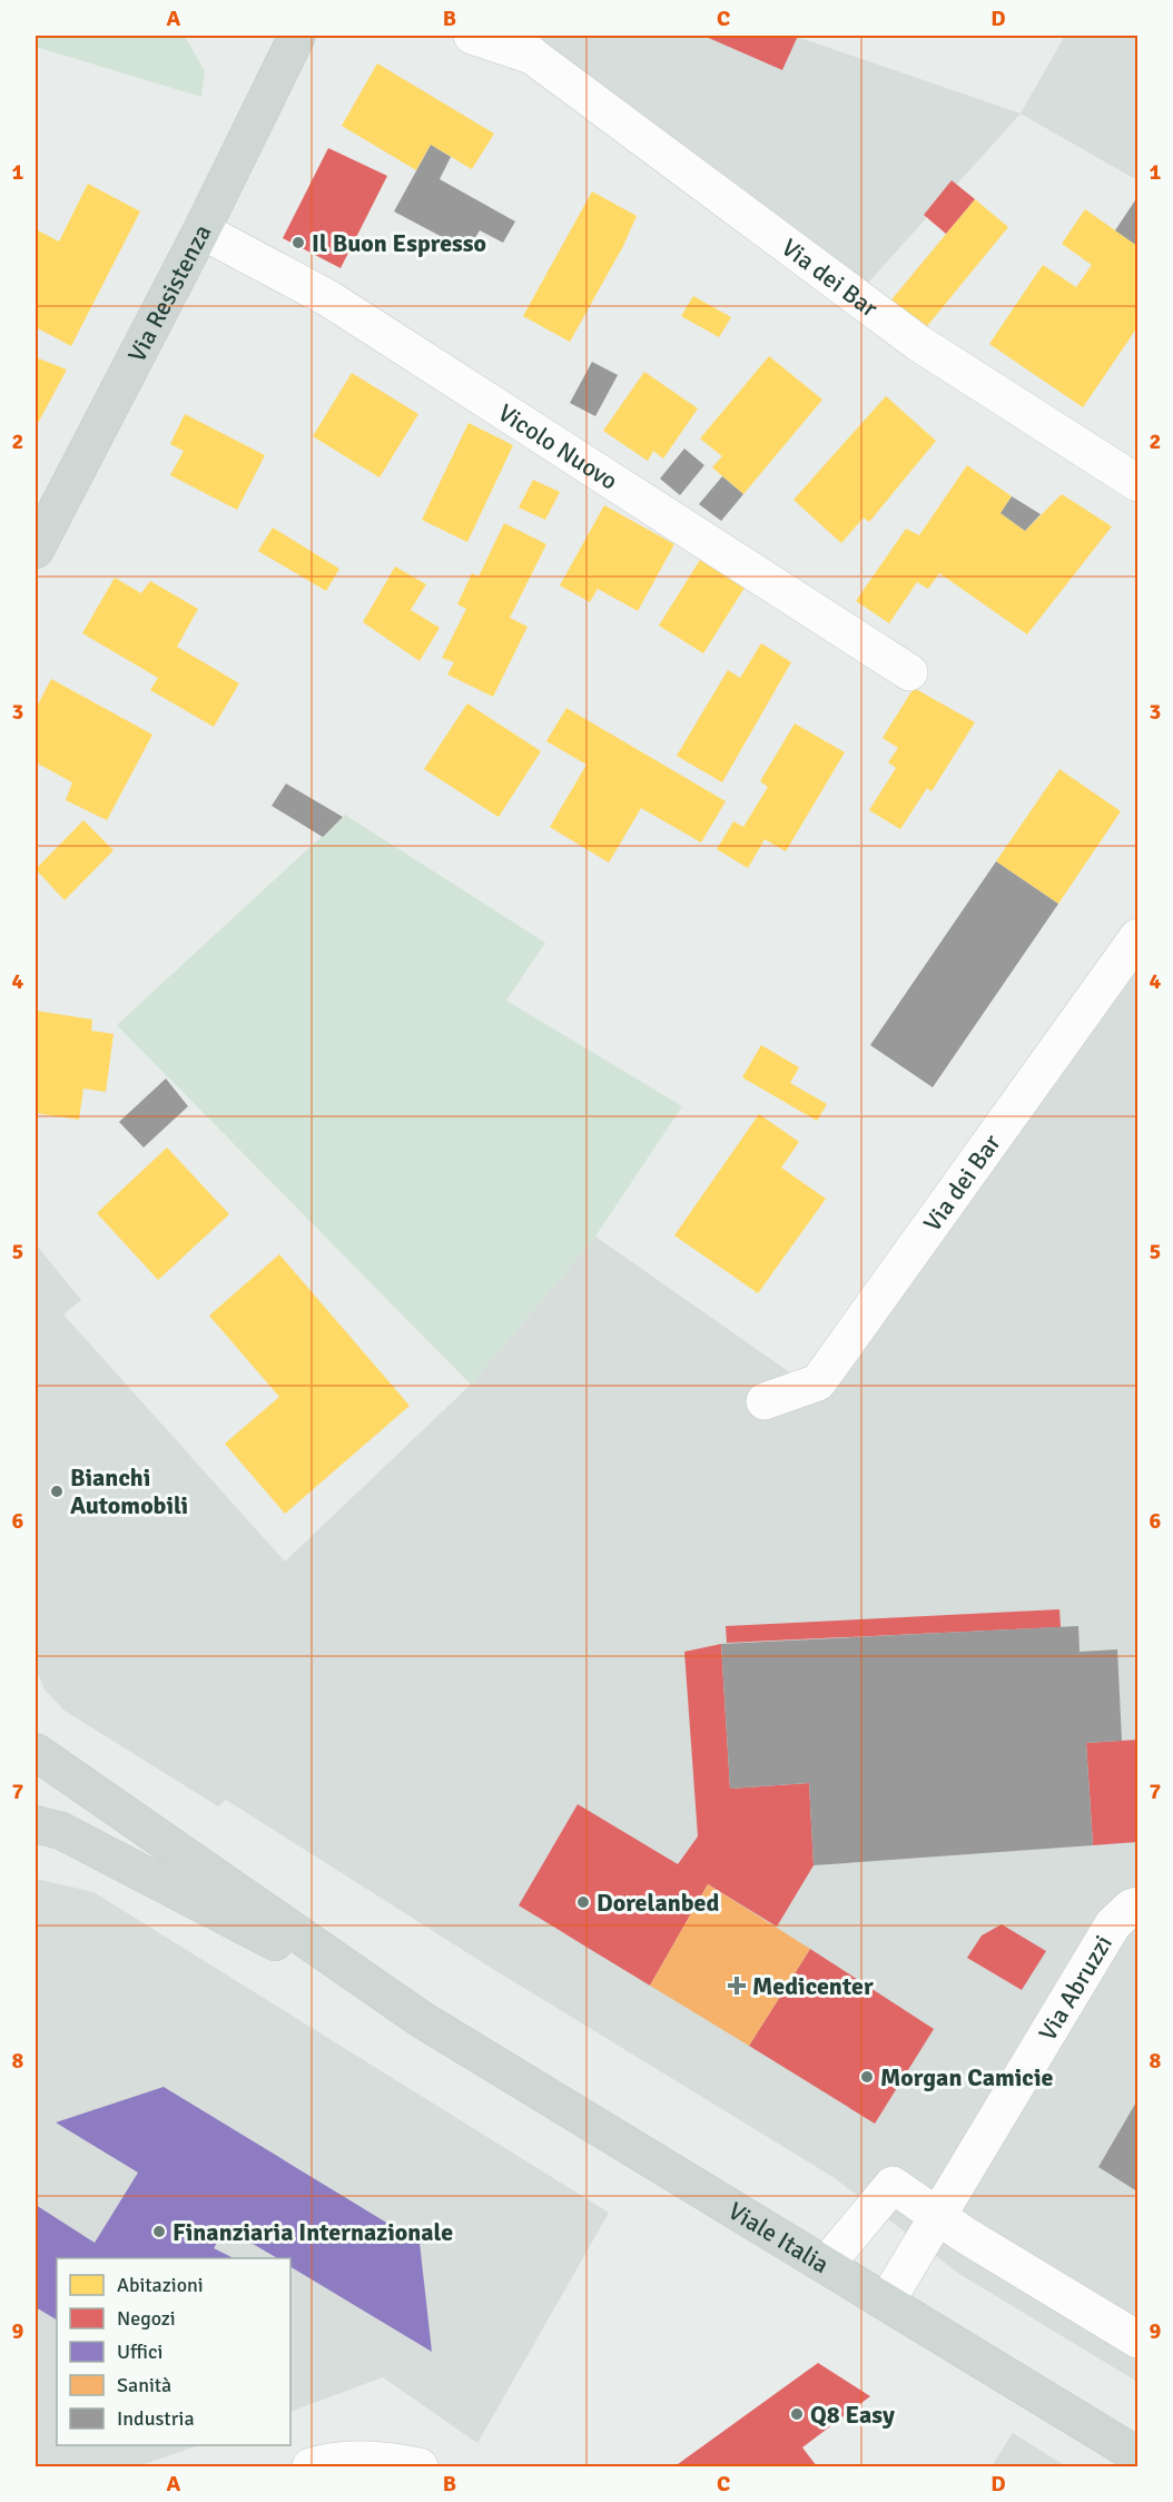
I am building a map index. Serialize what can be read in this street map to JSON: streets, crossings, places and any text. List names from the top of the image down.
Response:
{
  "streets": {
    "main road": ["Via Resistenza", "Viale Italia"],
    "street": ["Via dei Bar", "Vicolo Nuovo", "Via Abruzzi"]
  },
  "crossings": [
    ["Via Resistenza", "Vicolo Nuovo"],
    ["Via Abruzzi", "Viale Italia"]
  ],
  "places": {
    "other": [
      "Il Buon Espresso",
      "Bianchi Automobili",
      "Dorelanbed",
      "Morgan Camicie",
      "Finanziaria Internazionale",
      "Q8 Easy"
    ],
    "health": ["Medicenter"]
  },
  "legend": [
    "Abitazioni",
    "Negozi",
    "Uffici",
    "Sanità",
    "Industria"
  ],
  "grid": {
    "columns": [
      "A",
      "B",
      "C",
      "D"
    ],
    "rows": [
      "1",
      "2",
      "3",
      "4",
      "5",
      "6",
      "7",
      "8",
      "9"
    ]
  }
}
